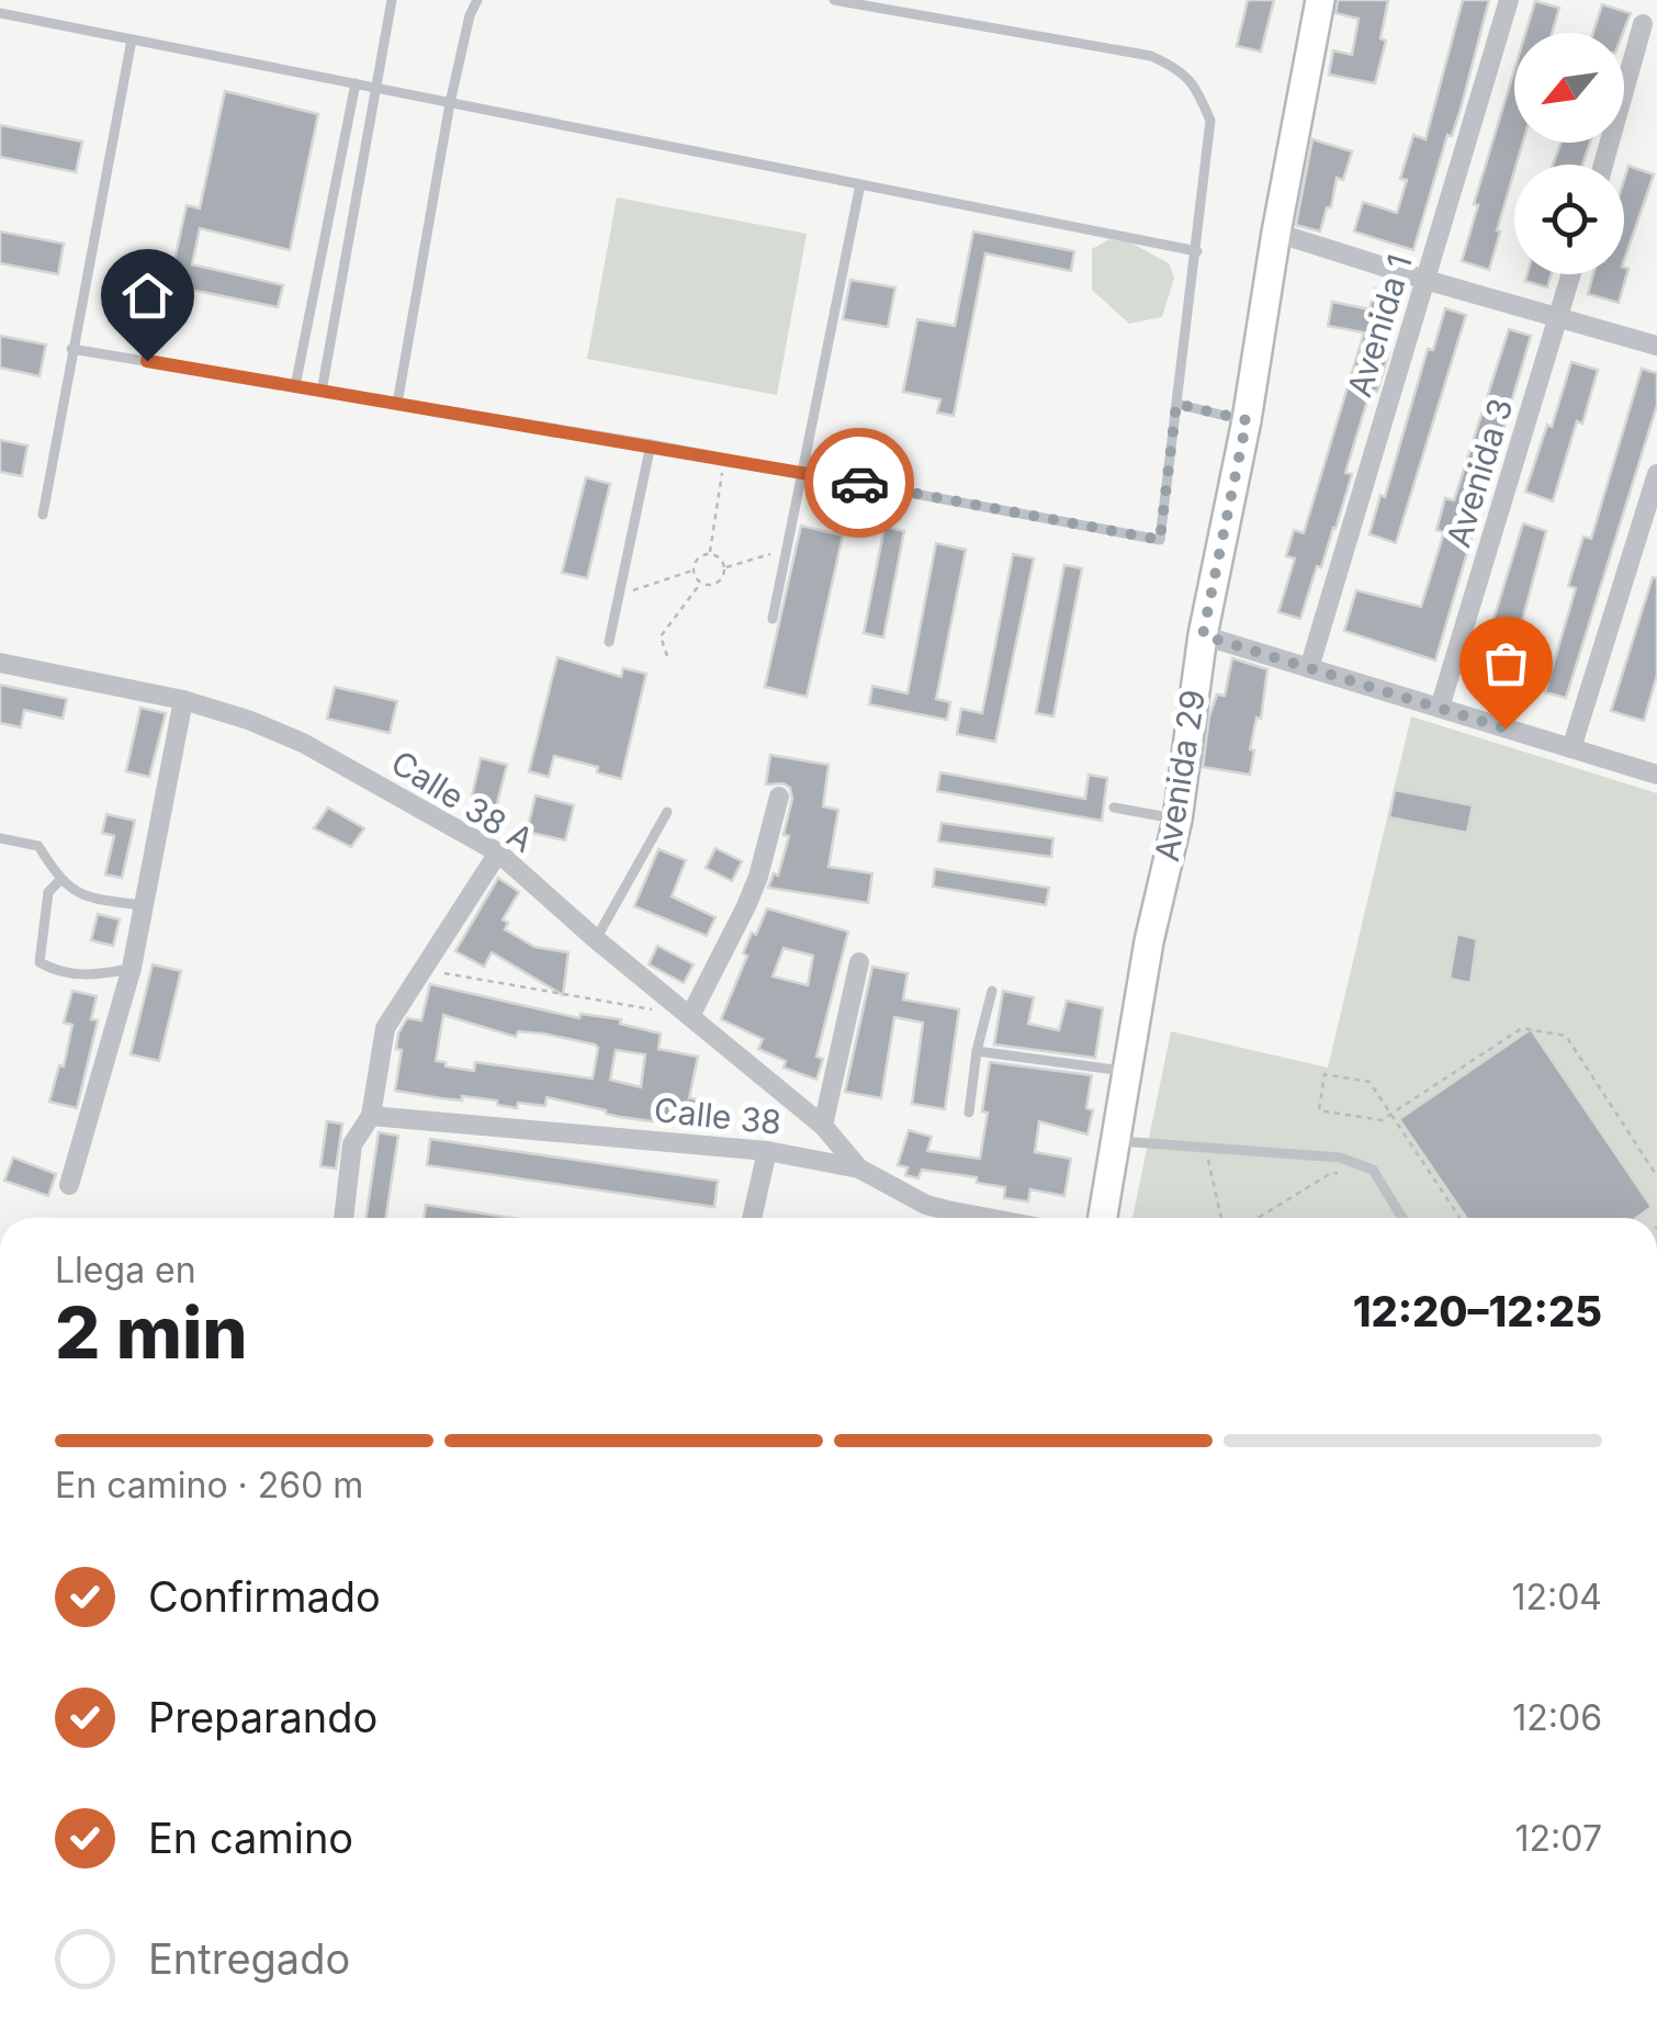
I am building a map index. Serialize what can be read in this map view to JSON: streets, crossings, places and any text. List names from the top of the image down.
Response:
{
  "streets": {
    "main road": ["Avenida 29"],
    "street": [
      "Avenida 1",
      "Avenida 3",
      "Calle 38 A",
      "Calle 38"
    ]
  },
  "crossings": [
    ["Calle 38 A", "Calle 38"]
  ],
  "north": "bottom left",
  "page": {
    "heading": ["2 min", "Llega en", "12:20–12:25"],
    "bar": "En camino · 260 m",
    "list": [
      ["Confirmado", "12:04"],
      ["Preparando", "12:06"],
      ["En camino", "12:07"],
      "Entregado"
    ]
  }
}
